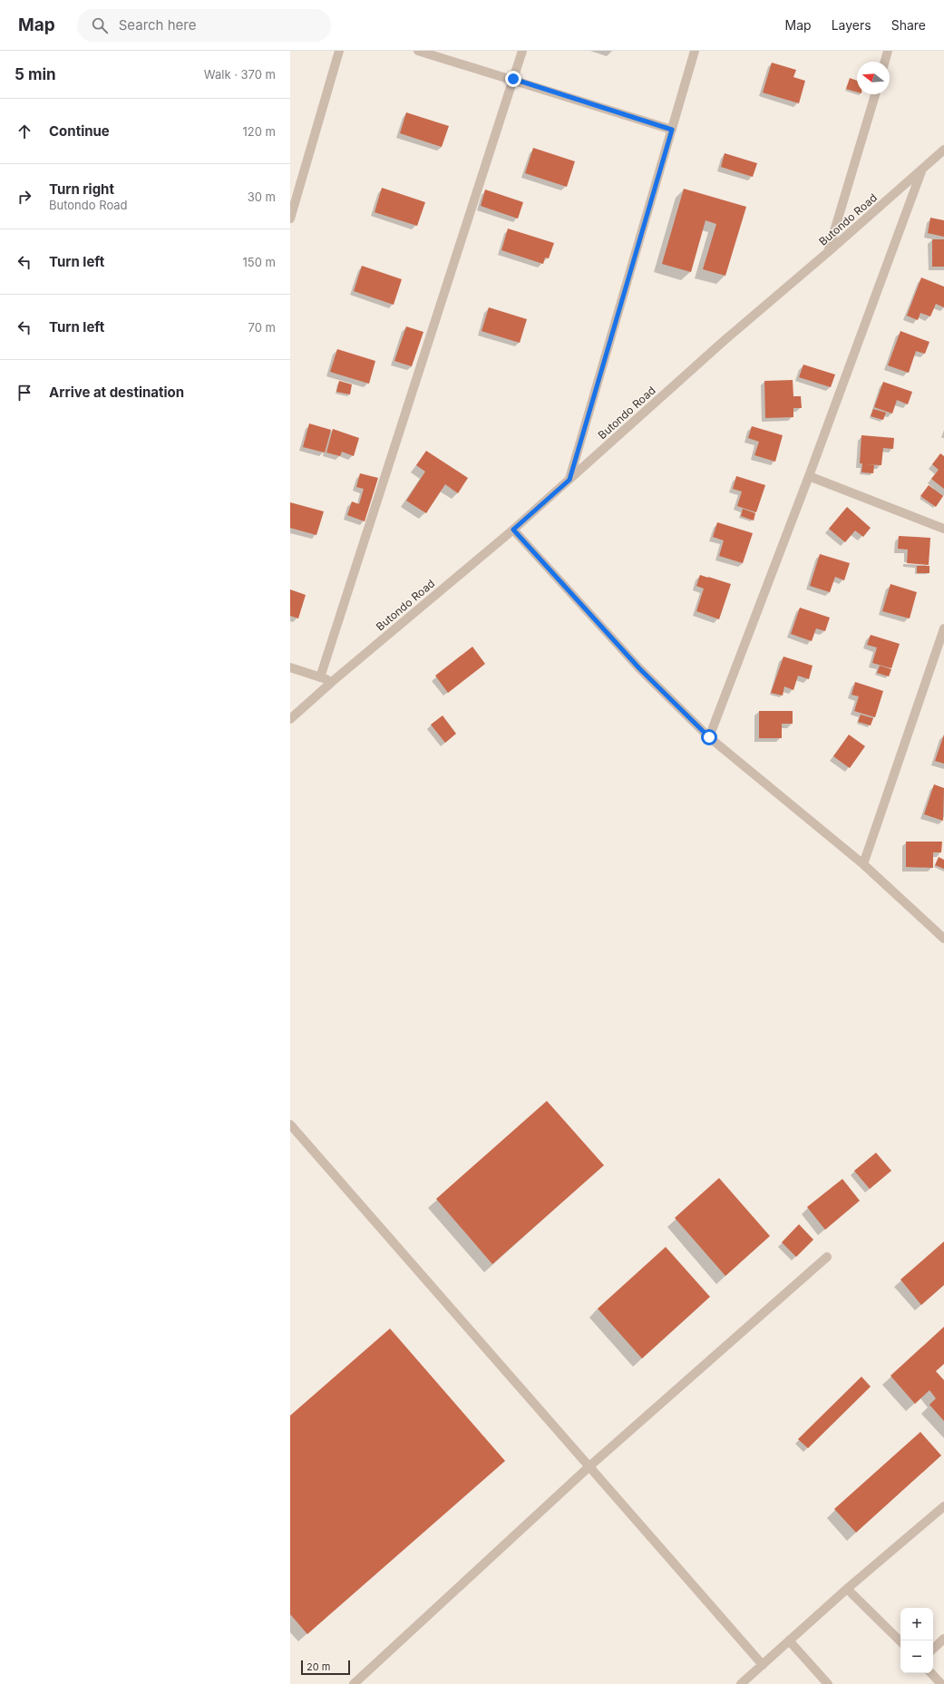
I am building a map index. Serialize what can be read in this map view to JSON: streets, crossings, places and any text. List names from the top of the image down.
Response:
{
  "streets": {
    "street": ["Butondo Road"]
  },
  "scale_bar": "20 m",
  "north": "left",
  "page": {
    "header": "Map",
    "search": "Search here",
    "nav": ["Map", "Layers", "Share"],
    "heading": ["5 min", "Walk · 370 m"],
    "list": [
      ["Continue", "120 m"],
      ["Turn right", "Butondo Road", "30 m"],
      ["Turn left", "150 m"],
      ["Turn left", "70 m"],
      "Arrive at destination"
    ],
    "map_buttons": ["+", "−"],
    "scale": "20 m"
  }
}
